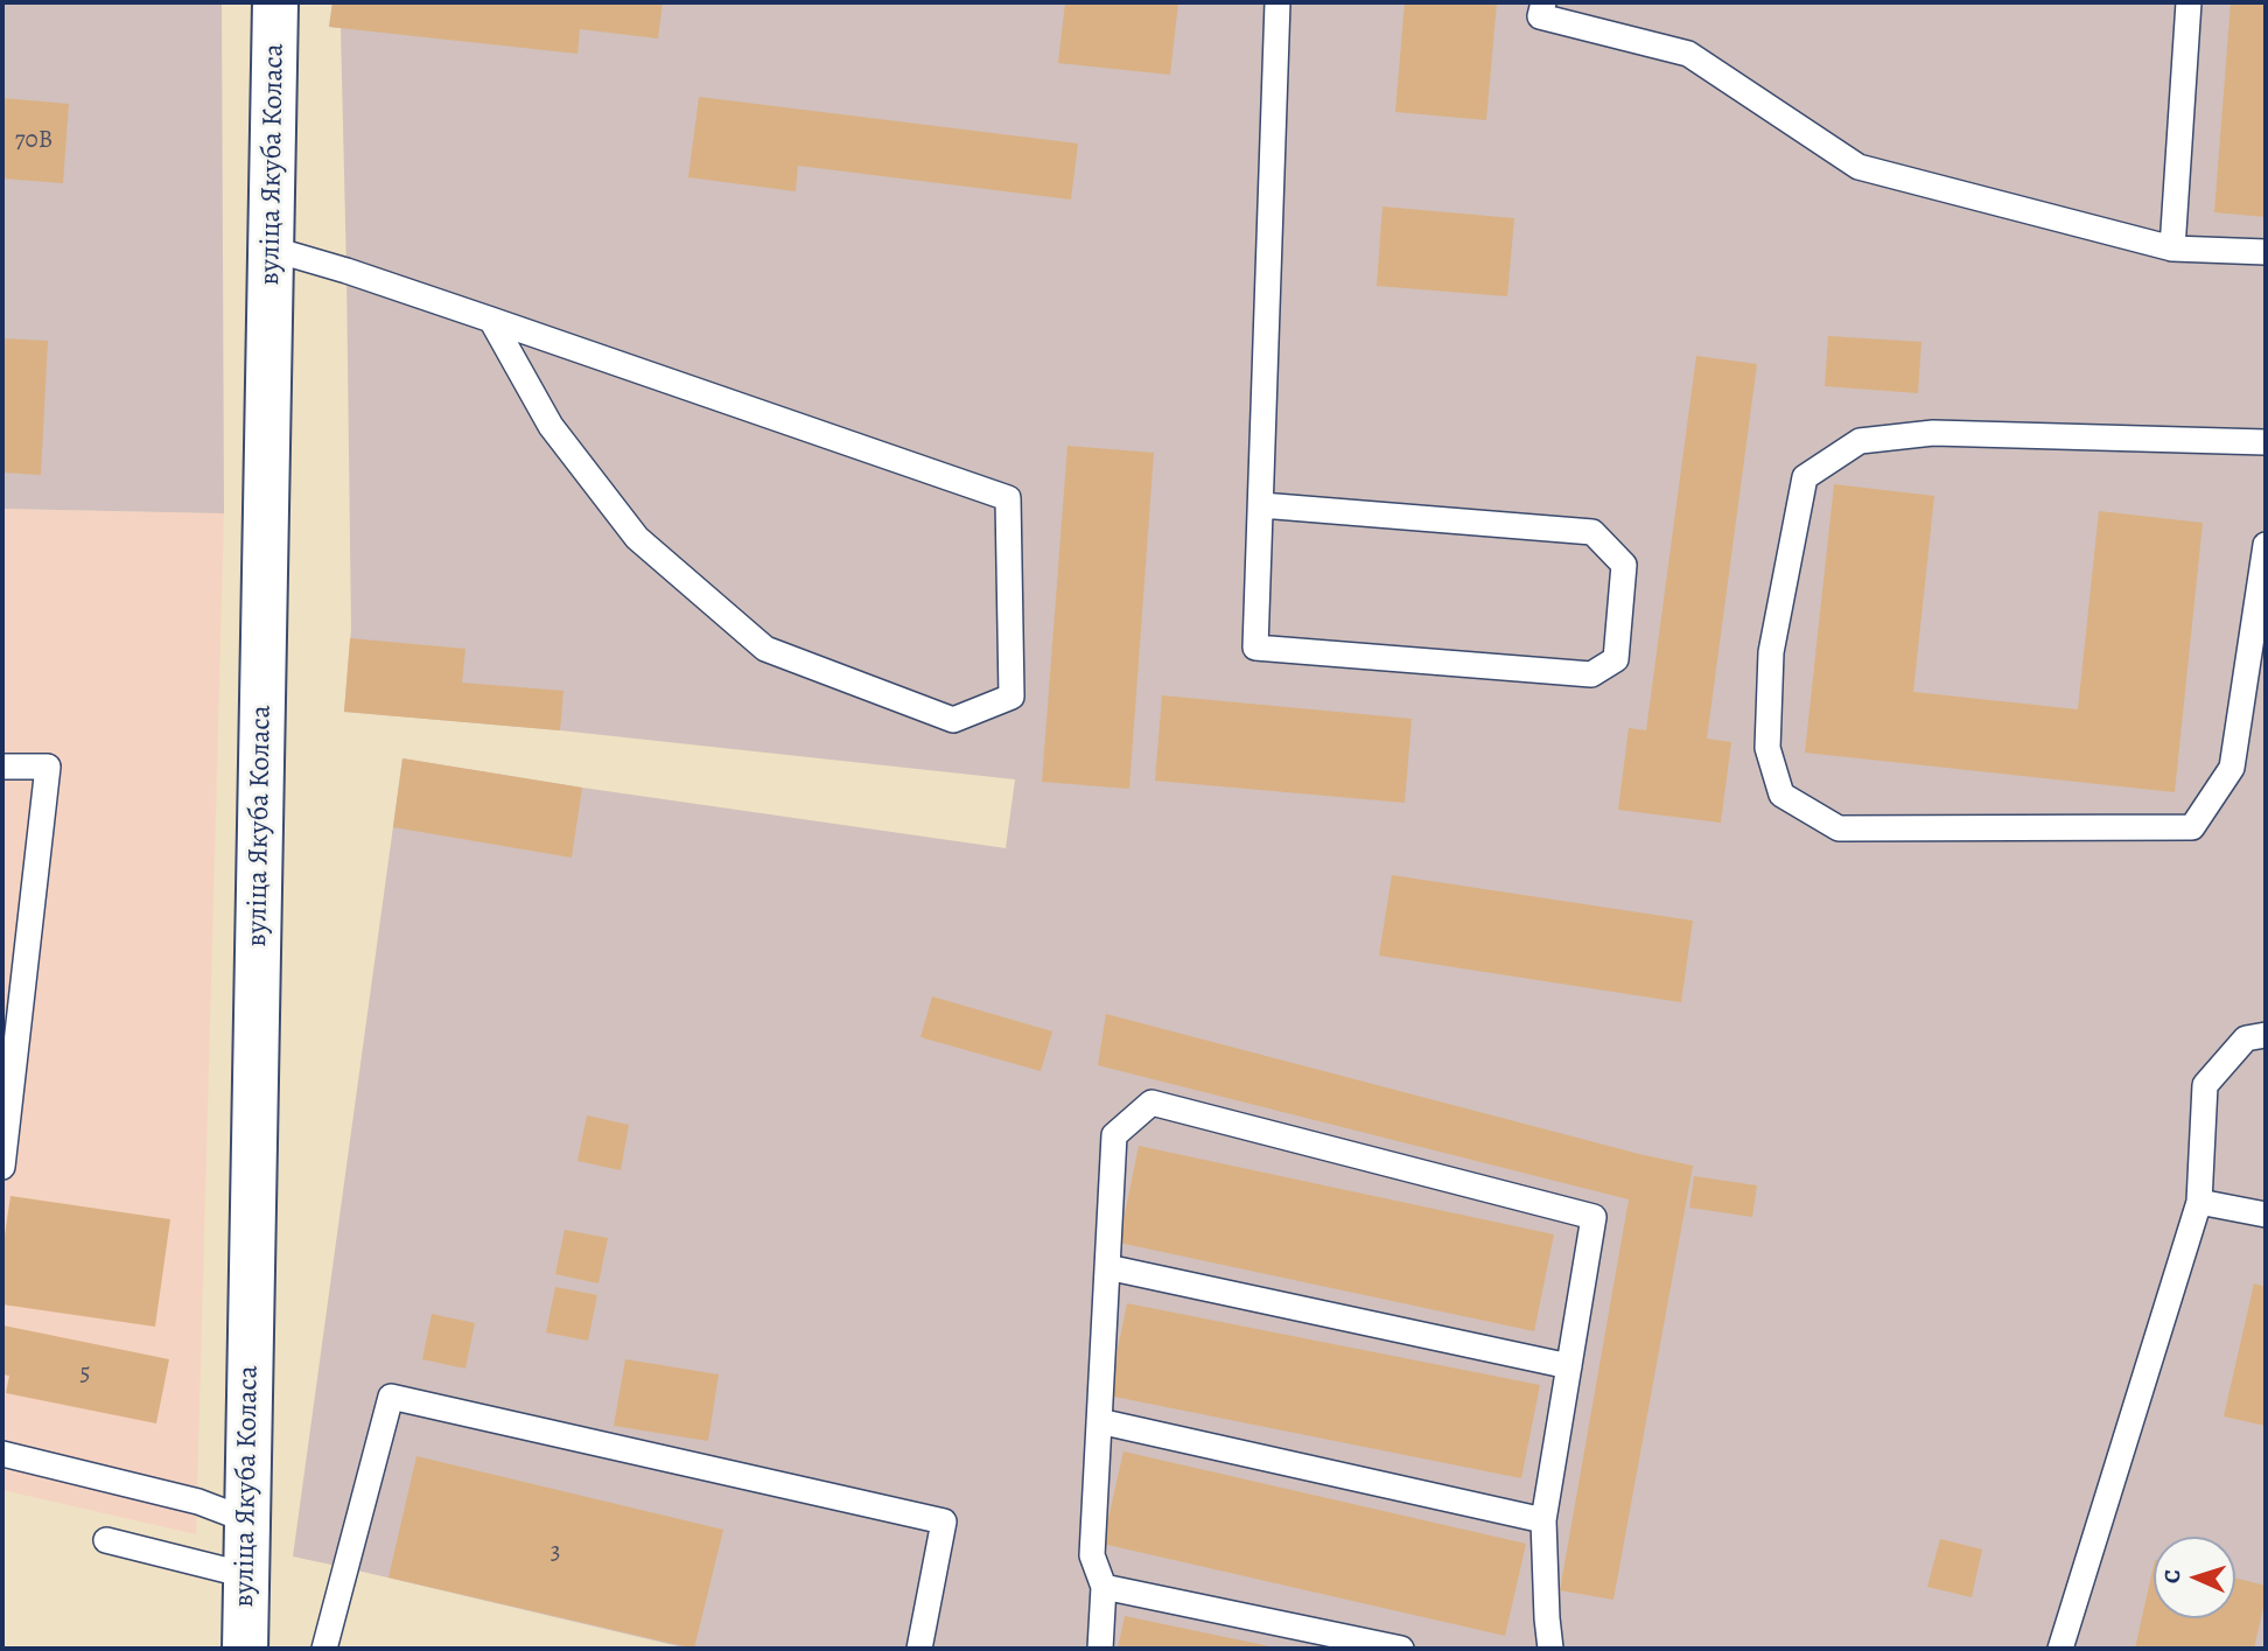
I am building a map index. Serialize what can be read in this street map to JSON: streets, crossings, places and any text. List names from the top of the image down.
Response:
{
  "streets": {
    "street": ["вуліца Якуба Коласа"]
  },
  "house_numbers": ["70В", "5", "3"],
  "north": "left"
}
